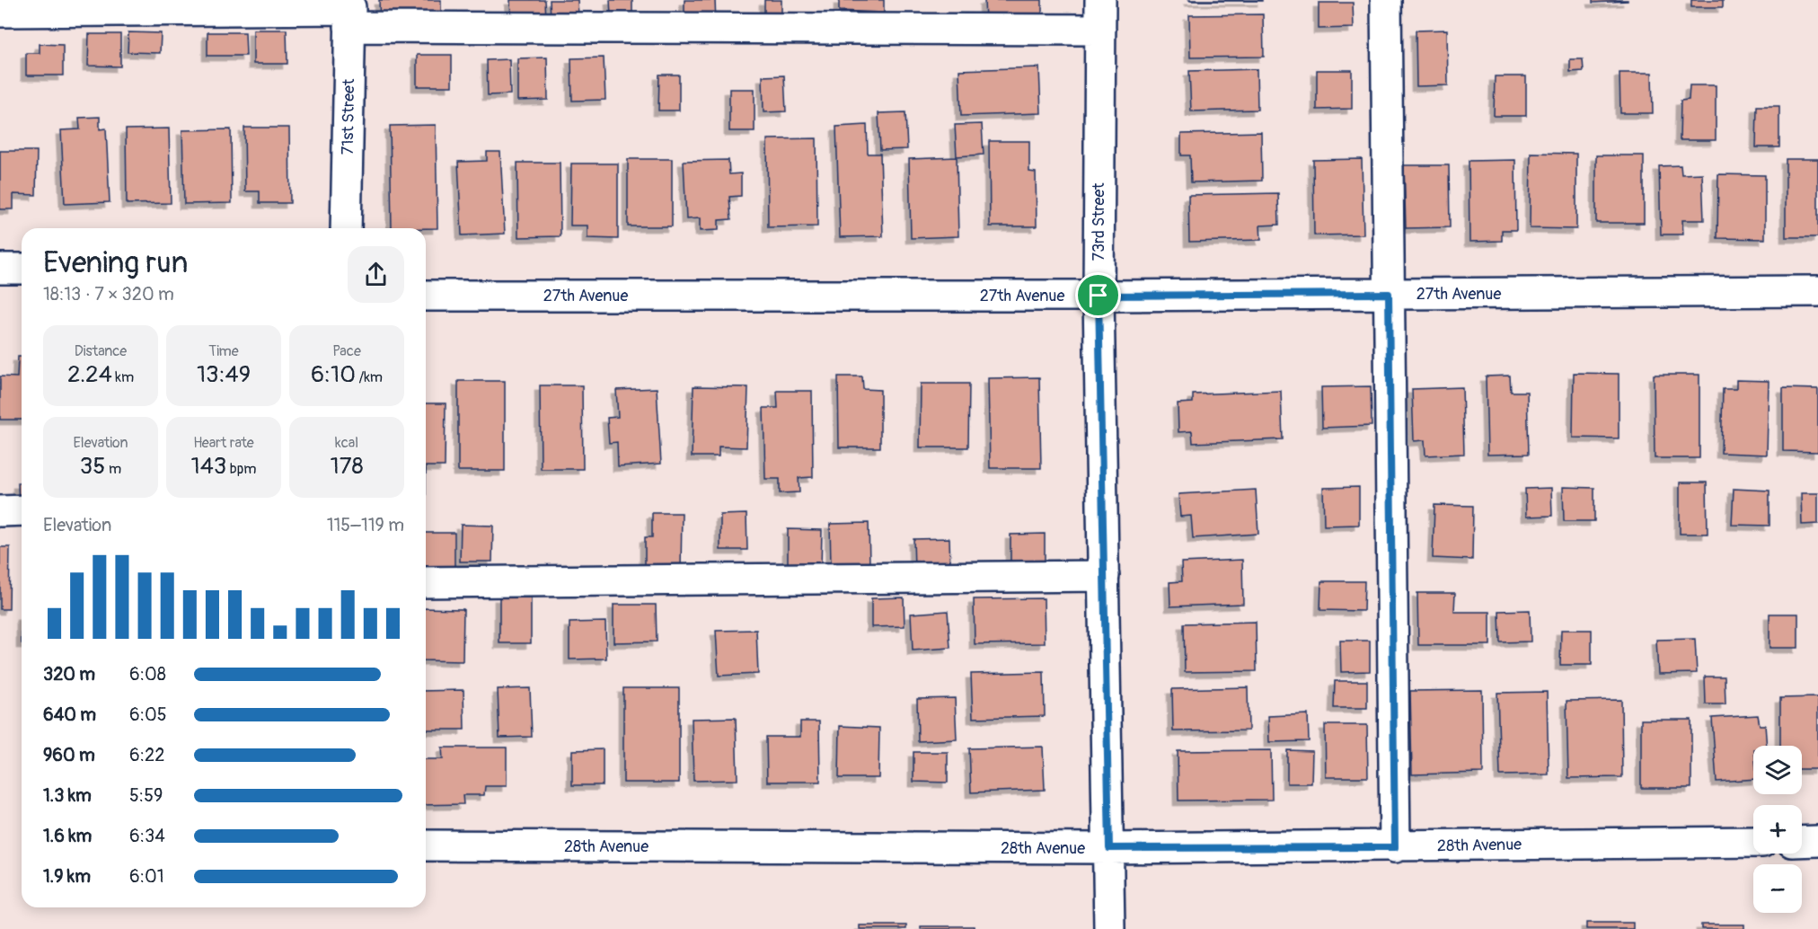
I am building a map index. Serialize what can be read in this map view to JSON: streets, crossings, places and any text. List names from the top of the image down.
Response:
{
  "streets": {
    "street": [
      "71st Street",
      "73rd Street",
      "27th Avenue",
      "28th Avenue"
    ]
  },
  "crossings": [
    ["73rd Street", "27th Avenue"],
    ["73rd Street", "28th Avenue"]
  ],
  "page": {
    "heading": ["Evening run", "18:13 · 7 × 320 m"],
    "stats": [
      ["Distance", "2.24 km"],
      ["Time", "13:49"],
      ["Pace", "6:10 /km"],
      ["Elevation", "35 m"],
      ["Heart rate", "143 bpm"],
      ["kcal", "178"]
    ],
    "chart": ["Elevation", "115–119 m"],
    "list": [
      {
        "name": "320 m",
        "note": "6:08"
      },
      {
        "name": "640 m",
        "note": "6:05"
      },
      {
        "name": "960 m",
        "note": "6:22"
      },
      {
        "name": "1.3 km",
        "note": "5:59"
      },
      {
        "name": "1.6 km",
        "note": "6:34"
      },
      {
        "name": "1.9 km",
        "note": "6:01"
      }
    ],
    "map_buttons": ["+", "−"]
  }
}
